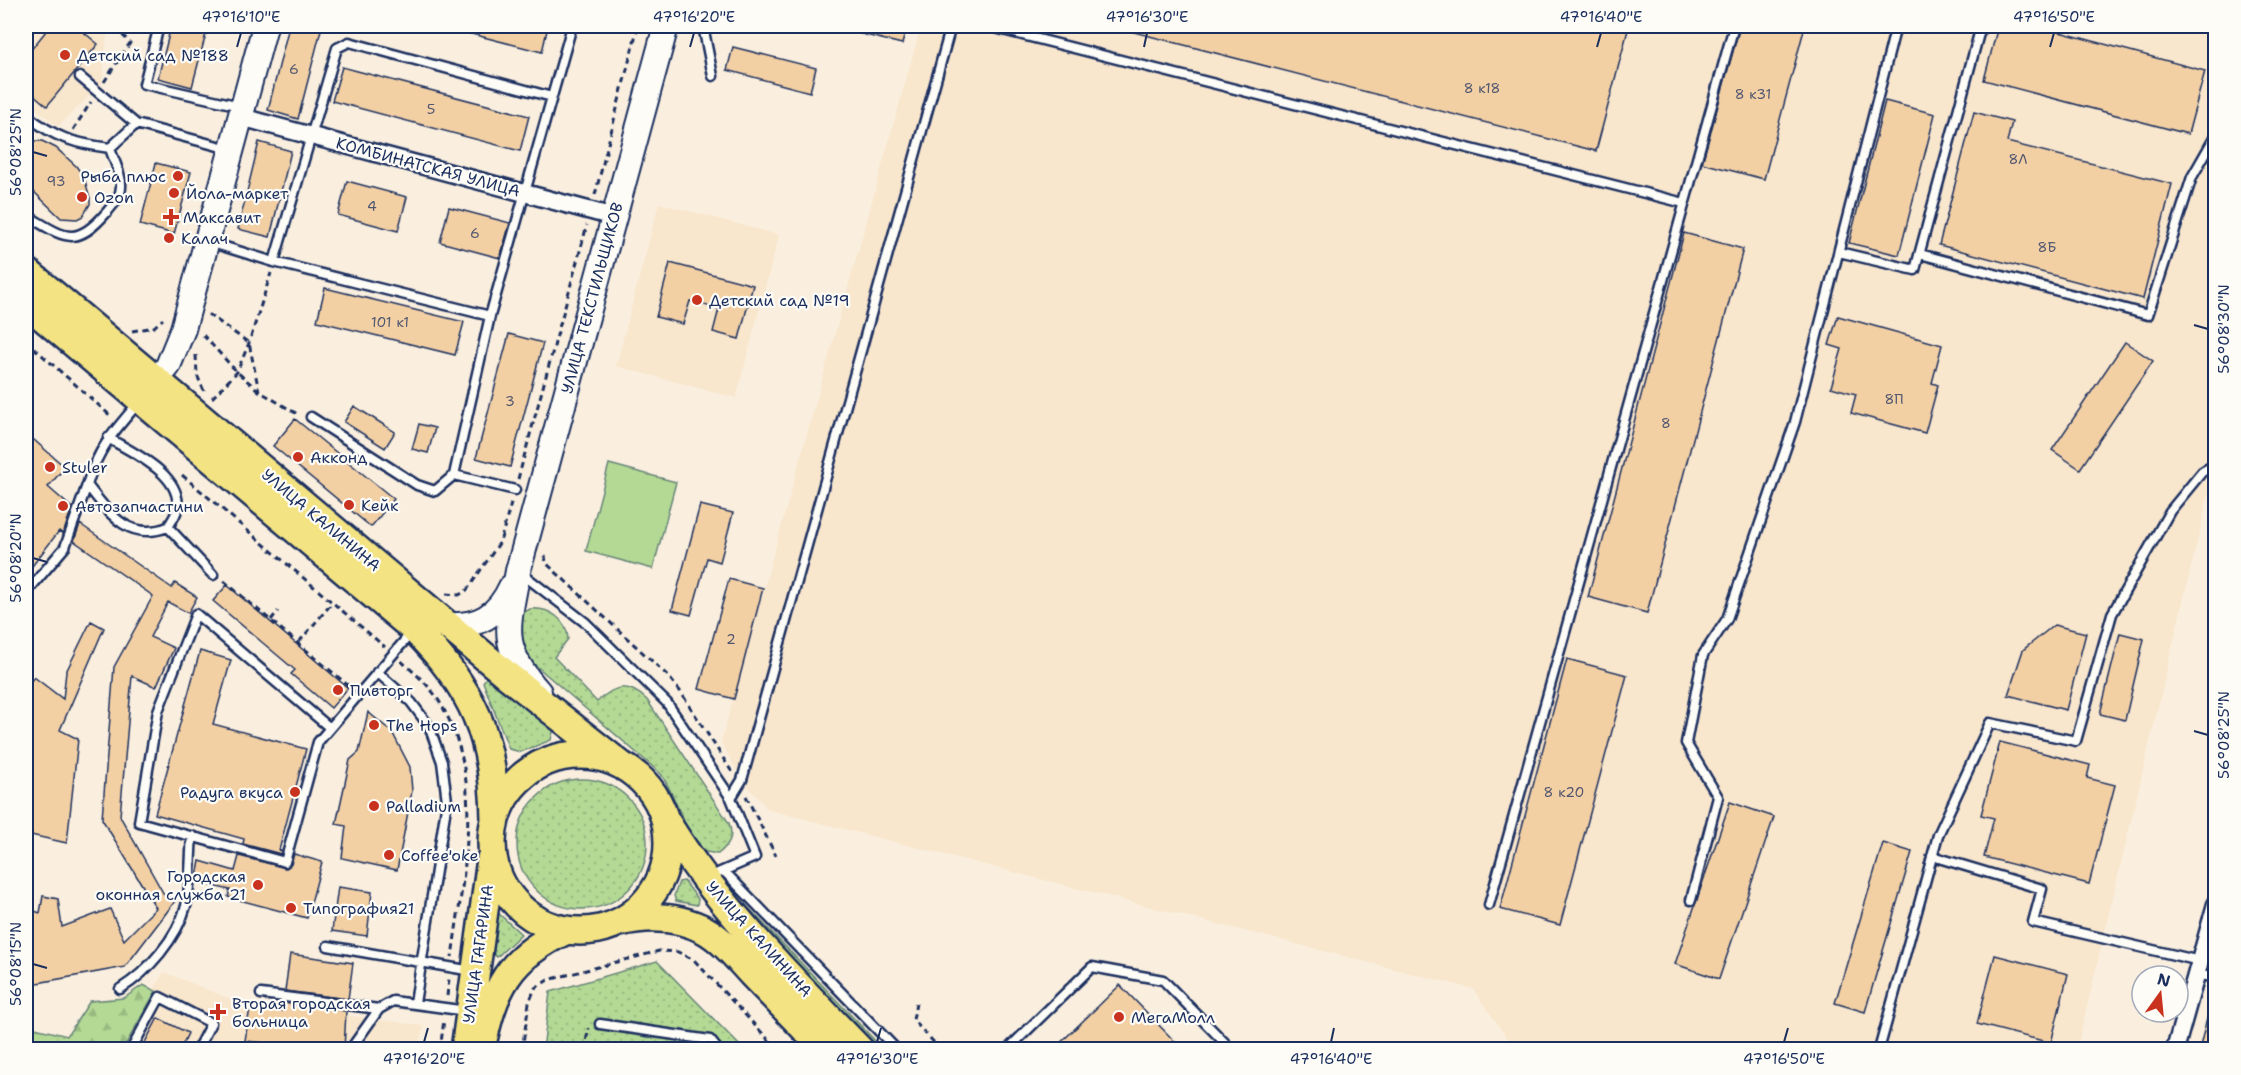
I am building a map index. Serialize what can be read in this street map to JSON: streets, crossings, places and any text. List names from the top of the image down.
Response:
{
  "streets": {
    "main road": ["УЛИЦА КАЛИНИНА", "УЛИЦА ГАГАРИНА"],
    "street": ["КОМБИНАТСКАЯ УЛИЦА", "УЛИЦА ТЕКСТИЛЬЩИКОВ"]
  },
  "crossings": [
    ["КОМБИНАТСКАЯ УЛИЦА", "УЛИЦА ТЕКСТИЛЬЩИКОВ"],
    ["УЛИЦА ТЕКСТИЛЬЩИКОВ", "УЛИЦА КАЛИНИНА"],
    ["УЛИЦА КАЛИНИНА", "УЛИЦА ГАГАРИНА"]
  ],
  "places": {
    "other": [
      "Детский сад №188",
      "Рыба плюс",
      "Йола-маркет",
      "Ozon",
      "Калач",
      "Детский сад №19",
      "Акконд",
      "Stuler",
      "Кейк",
      "Автозапчастини",
      "Пивторг",
      "The Hops",
      "Радуга вкуса",
      "Palladium",
      "Coffee'oke",
      "Городская оконная служба 21",
      "Типография21",
      "МегаМолл"
    ],
    "health": ["Максавит", "Вторая городская больница"]
  },
  "house_numbers": [
    "6",
    "8 к18",
    "8 к31",
    "5",
    "8Л",
    "93",
    "4",
    "6",
    "8Б",
    "101 к1",
    "8П",
    "3",
    "8",
    "2",
    "8 к20"
  ],
  "north": "top",
  "coordinates": [
    "47°16'10\"E",
    "47°16'20\"E",
    "47°16'30\"E",
    "47°16'40\"E",
    "47°16'50\"E",
    "56°08'25\"N",
    "56°08'30\"N",
    "56°08'20\"N",
    "56°08'15\"N"
  ]
}
